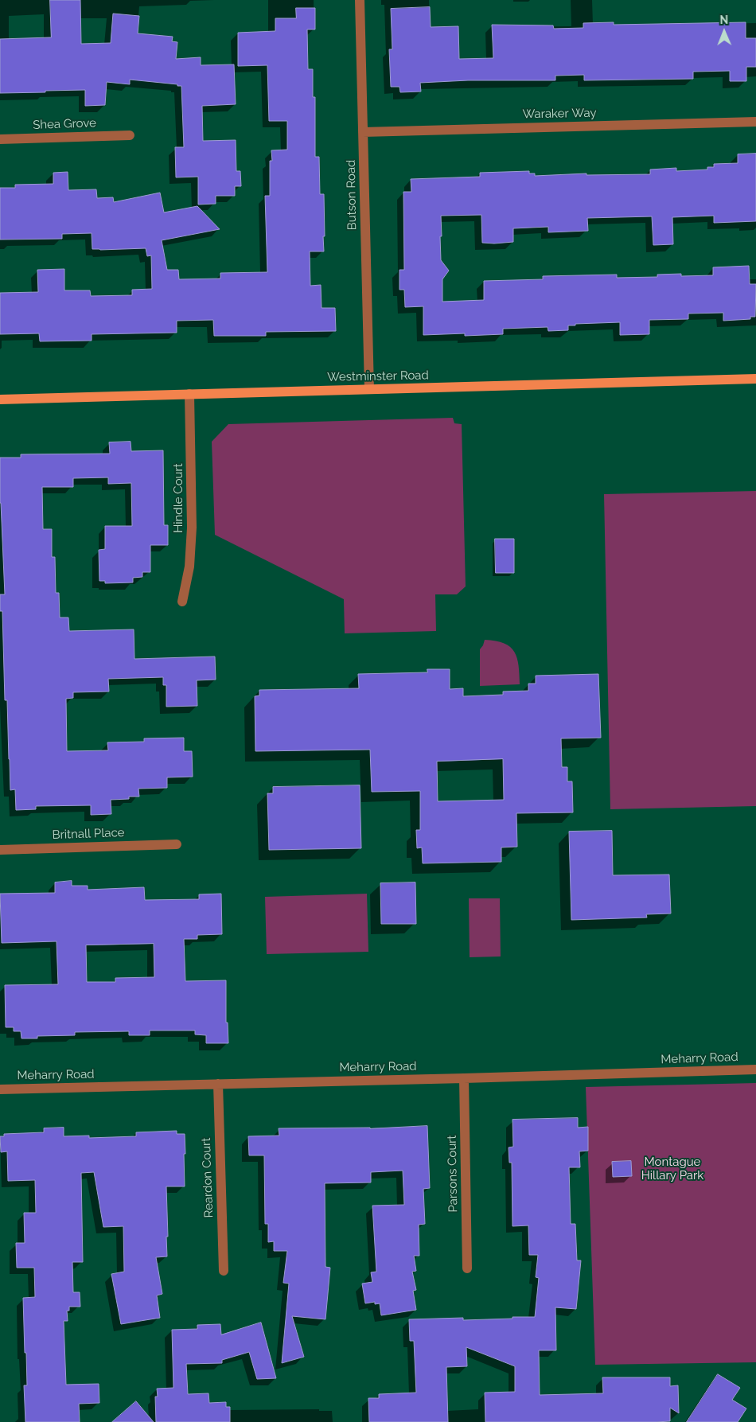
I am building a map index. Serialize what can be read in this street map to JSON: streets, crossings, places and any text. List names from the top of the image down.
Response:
{
  "streets": {
    "main road": ["Westminster Road"],
    "street": [
      "Waraker Way",
      "Shea Grove",
      "Butson Road",
      "Hindle Court",
      "Britnall Place",
      "Meharry Road",
      "Parsons Court",
      "Reardon Court"
    ]
  },
  "crossings": [
    ["Waraker Way", "Butson Road"],
    ["Butson Road", "Westminster Road"],
    ["Westminster Road", "Hindle Court"],
    ["Meharry Road", "Parsons Court"],
    ["Meharry Road", "Reardon Court"]
  ],
  "parks": ["Montague Hillary Park"],
  "north": "top"
}
